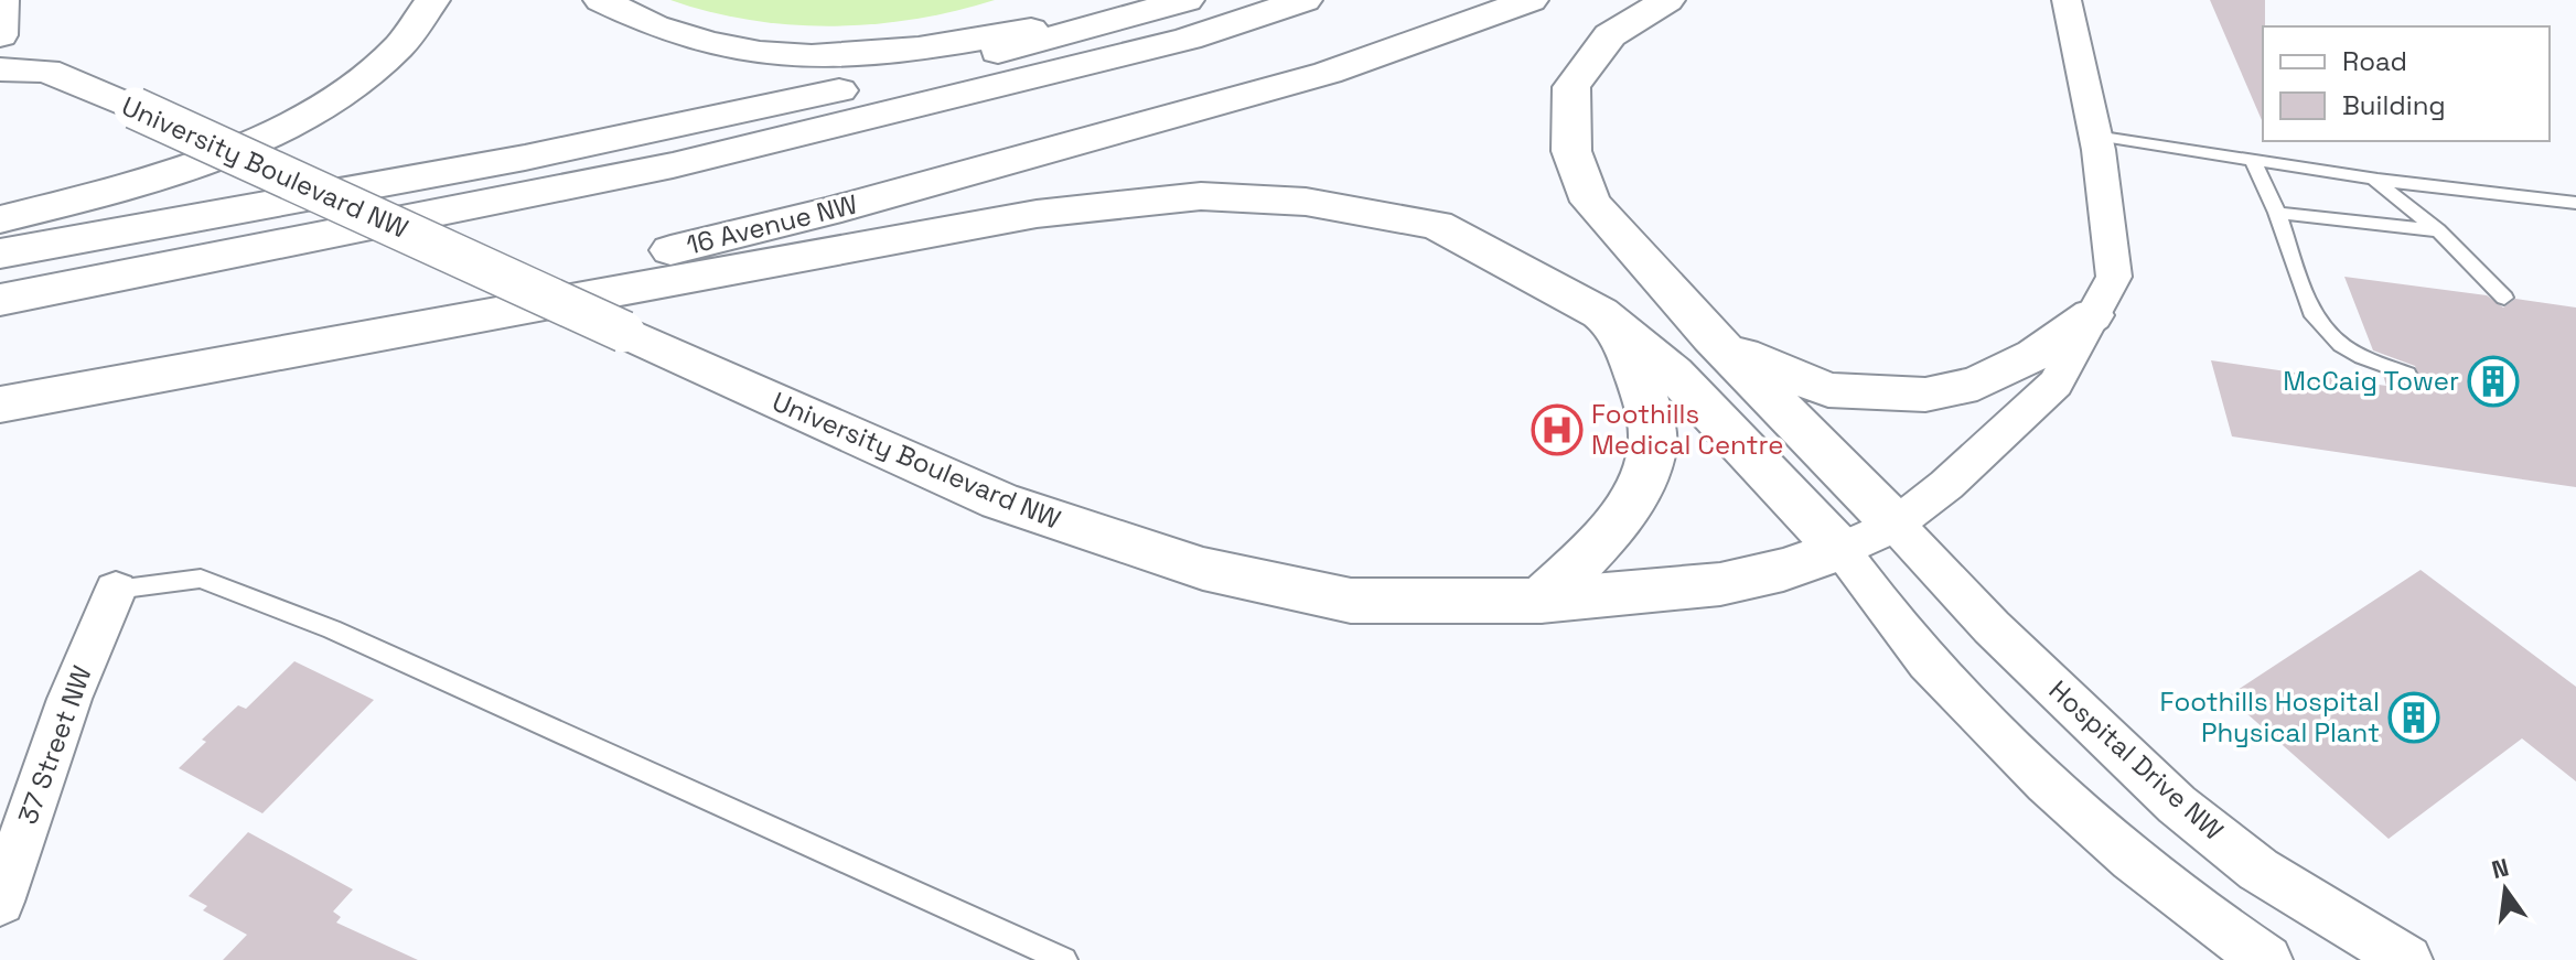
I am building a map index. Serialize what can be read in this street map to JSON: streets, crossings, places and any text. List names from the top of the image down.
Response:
{
  "streets": {
    "main road": ["University Boulevard NW", "16 Avenue NW"],
    "street": ["37 Street NW", "Hospital Drive NW"]
  },
  "places": {
    "building": ["McCaig Tower", "Foothills Hospital Physical Plant"],
    "hospital": ["Foothills Medical Centre"]
  },
  "legend": ["Road", "Building"],
  "north": "top"
}
